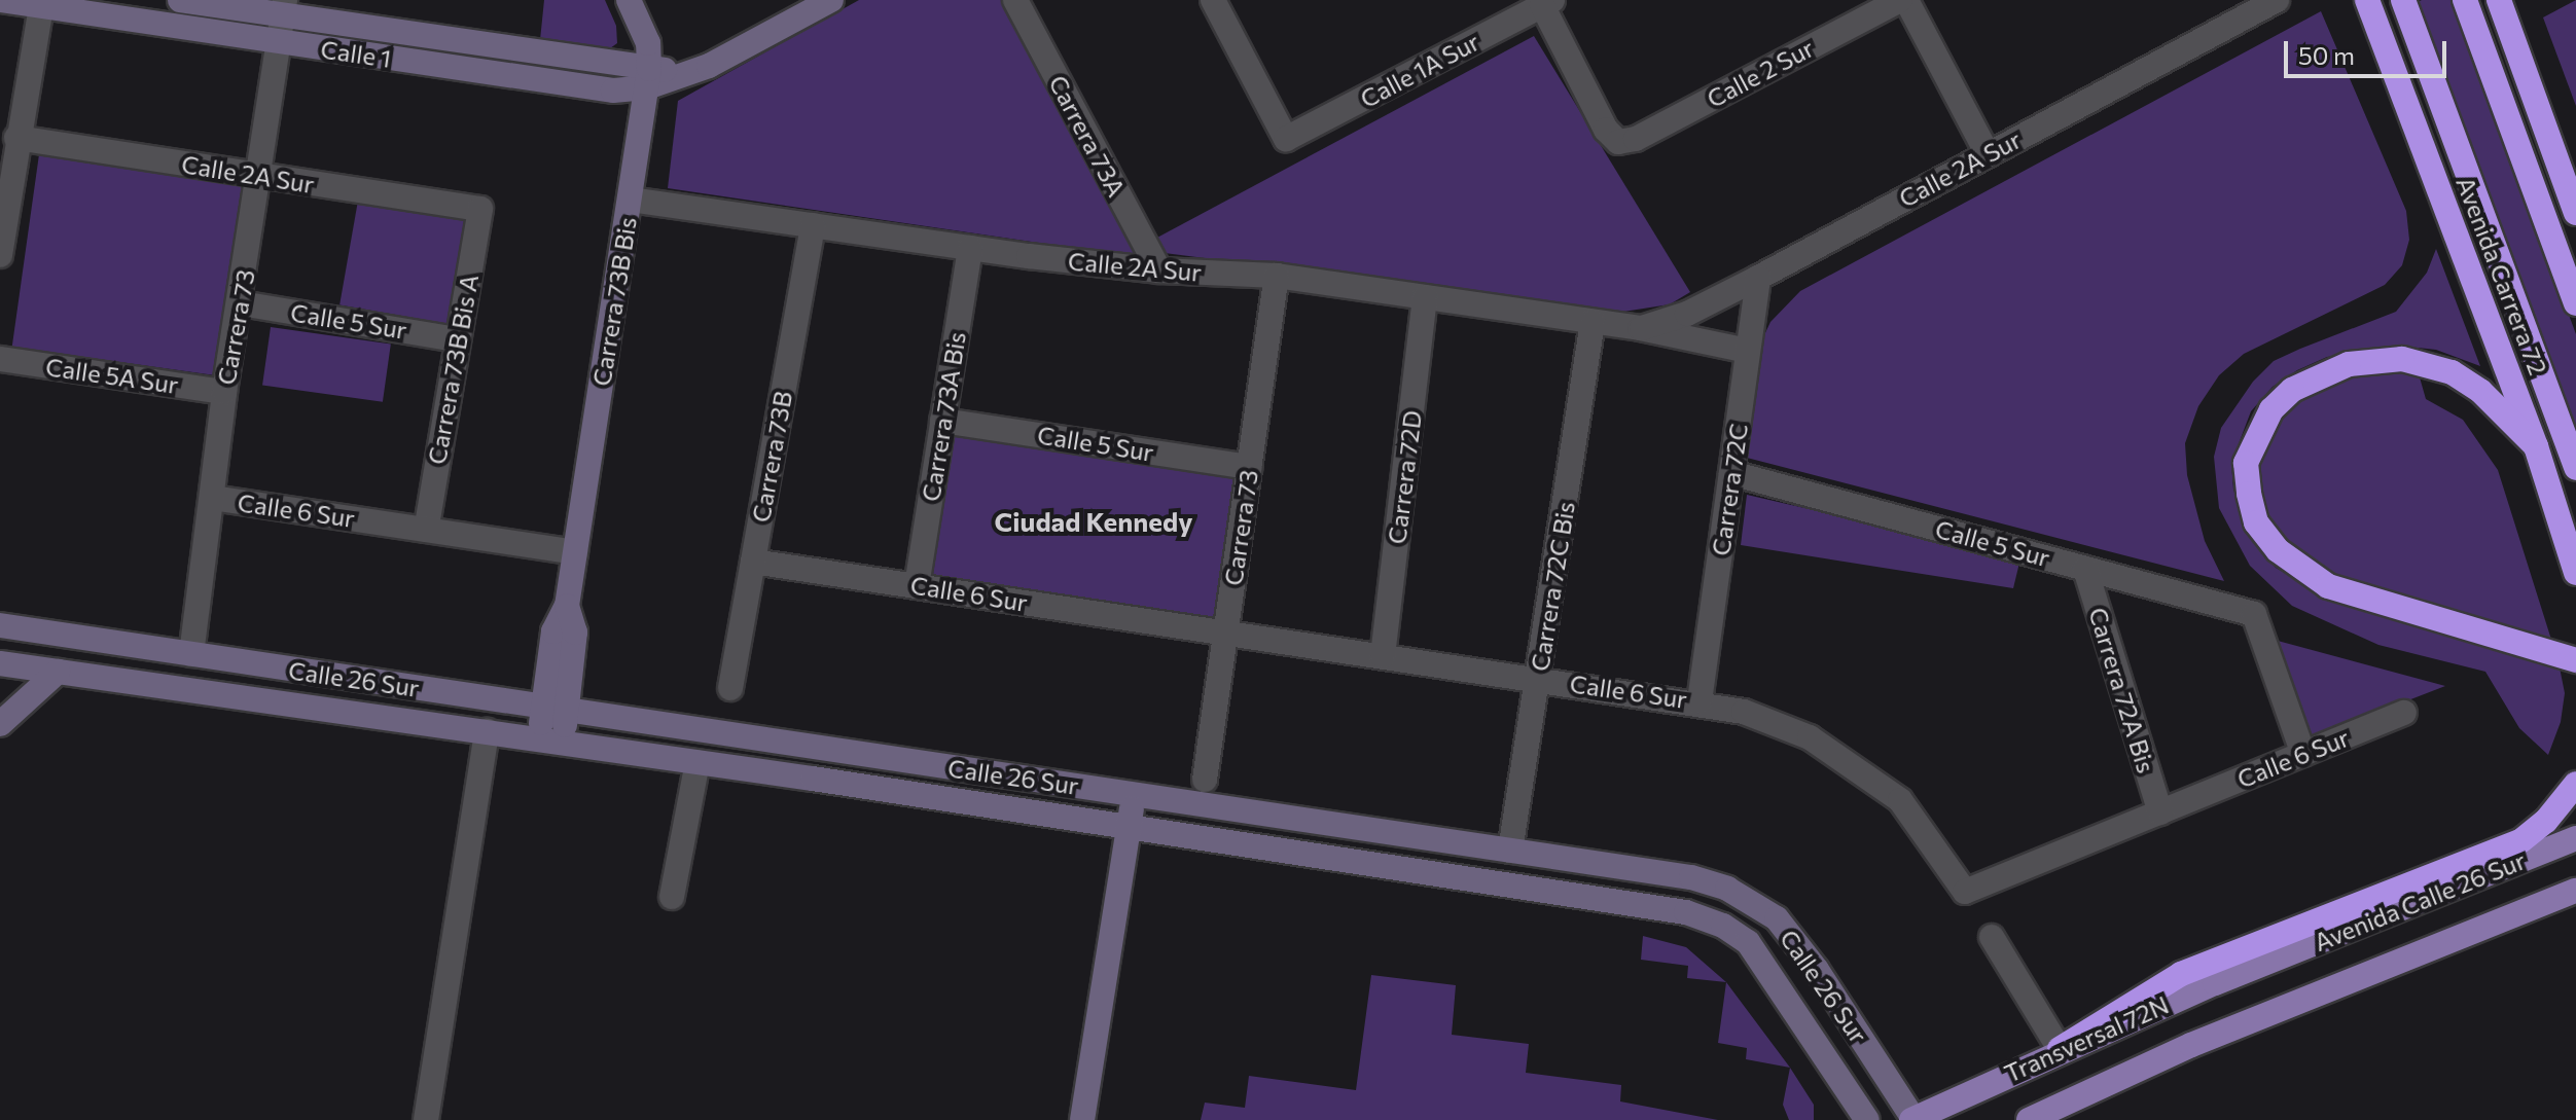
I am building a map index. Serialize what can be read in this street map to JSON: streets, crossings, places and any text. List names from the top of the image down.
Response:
{
  "streets": {
    "highway": ["Avenida Carrera 72"],
    "main road": [
      "Calle 1",
      "Carrera 73B Bis",
      "Calle 26 Sur",
      "Avenida Calle 26 Sur",
      "Transversal 72N"
    ],
    "street": [
      "Calle 1A Sur",
      "Calle 2 Sur",
      "Carrera 73A",
      "Calle 2A Sur",
      "Calle 5 Sur",
      "Carrera 73",
      "Carrera 73B Bis A",
      "Calle 5A Sur",
      "Carrera 73A Bis",
      "Carrera 73B",
      "Carrera 72D",
      "Carrera 72C",
      "Calle 6 Sur",
      "Carrera 72C Bis",
      "Carrera 72A Bis"
    ]
  },
  "crossings": [
    ["Calle 1", "Carrera 73B Bis"],
    ["Calle 1", "Carrera 73"],
    ["Calle 1A Sur", "Calle 2 Sur"],
    ["Carrera 73A", "Calle 2A Sur"],
    ["Calle 2A Sur", "Carrera 73B Bis"],
    ["Calle 2A Sur", "Carrera 73"],
    ["Calle 2A Sur", "Carrera 73B Bis A"],
    ["Calle 2A Sur", "Carrera 73A Bis"],
    ["Calle 2A Sur", "Carrera 73B"],
    ["Calle 2A Sur", "Carrera 72D"],
    ["Calle 2A Sur", "Carrera 72C"],
    ["Calle 2A Sur", "Carrera 72C Bis"],
    ["Carrera 73B Bis", "Calle 6 Sur"],
    ["Carrera 73B Bis", "Calle 26 Sur"],
    ["Calle 5 Sur", "Carrera 73"],
    ["Calle 5 Sur", "Carrera 73B Bis A"],
    ["Calle 5 Sur", "Carrera 73A Bis"],
    ["Calle 5 Sur", "Carrera 72C"],
    ["Calle 5 Sur", "Calle 6 Sur"],
    ["Calle 5 Sur", "Carrera 72A Bis"],
    ["Carrera 73", "Calle 5A Sur"],
    ["Carrera 73", "Calle 6 Sur"],
    ["Carrera 73", "Calle 26 Sur"],
    ["Carrera 73B Bis A", "Calle 6 Sur"],
    ["Carrera 73A Bis", "Calle 6 Sur"],
    ["Carrera 73B", "Calle 6 Sur"],
    ["Carrera 72D", "Calle 6 Sur"],
    ["Carrera 72C", "Calle 6 Sur"],
    ["Calle 6 Sur", "Carrera 72C Bis"],
    ["Calle 6 Sur", "Carrera 72A Bis"],
    ["Carrera 72C Bis", "Calle 26 Sur"],
    ["Calle 26 Sur", "Transversal 72N"],
    ["Avenida Calle 26 Sur", "Transversal 72N"]
  ],
  "districts": ["Ciudad Kennedy"],
  "scale_bar": "50 m"
}
